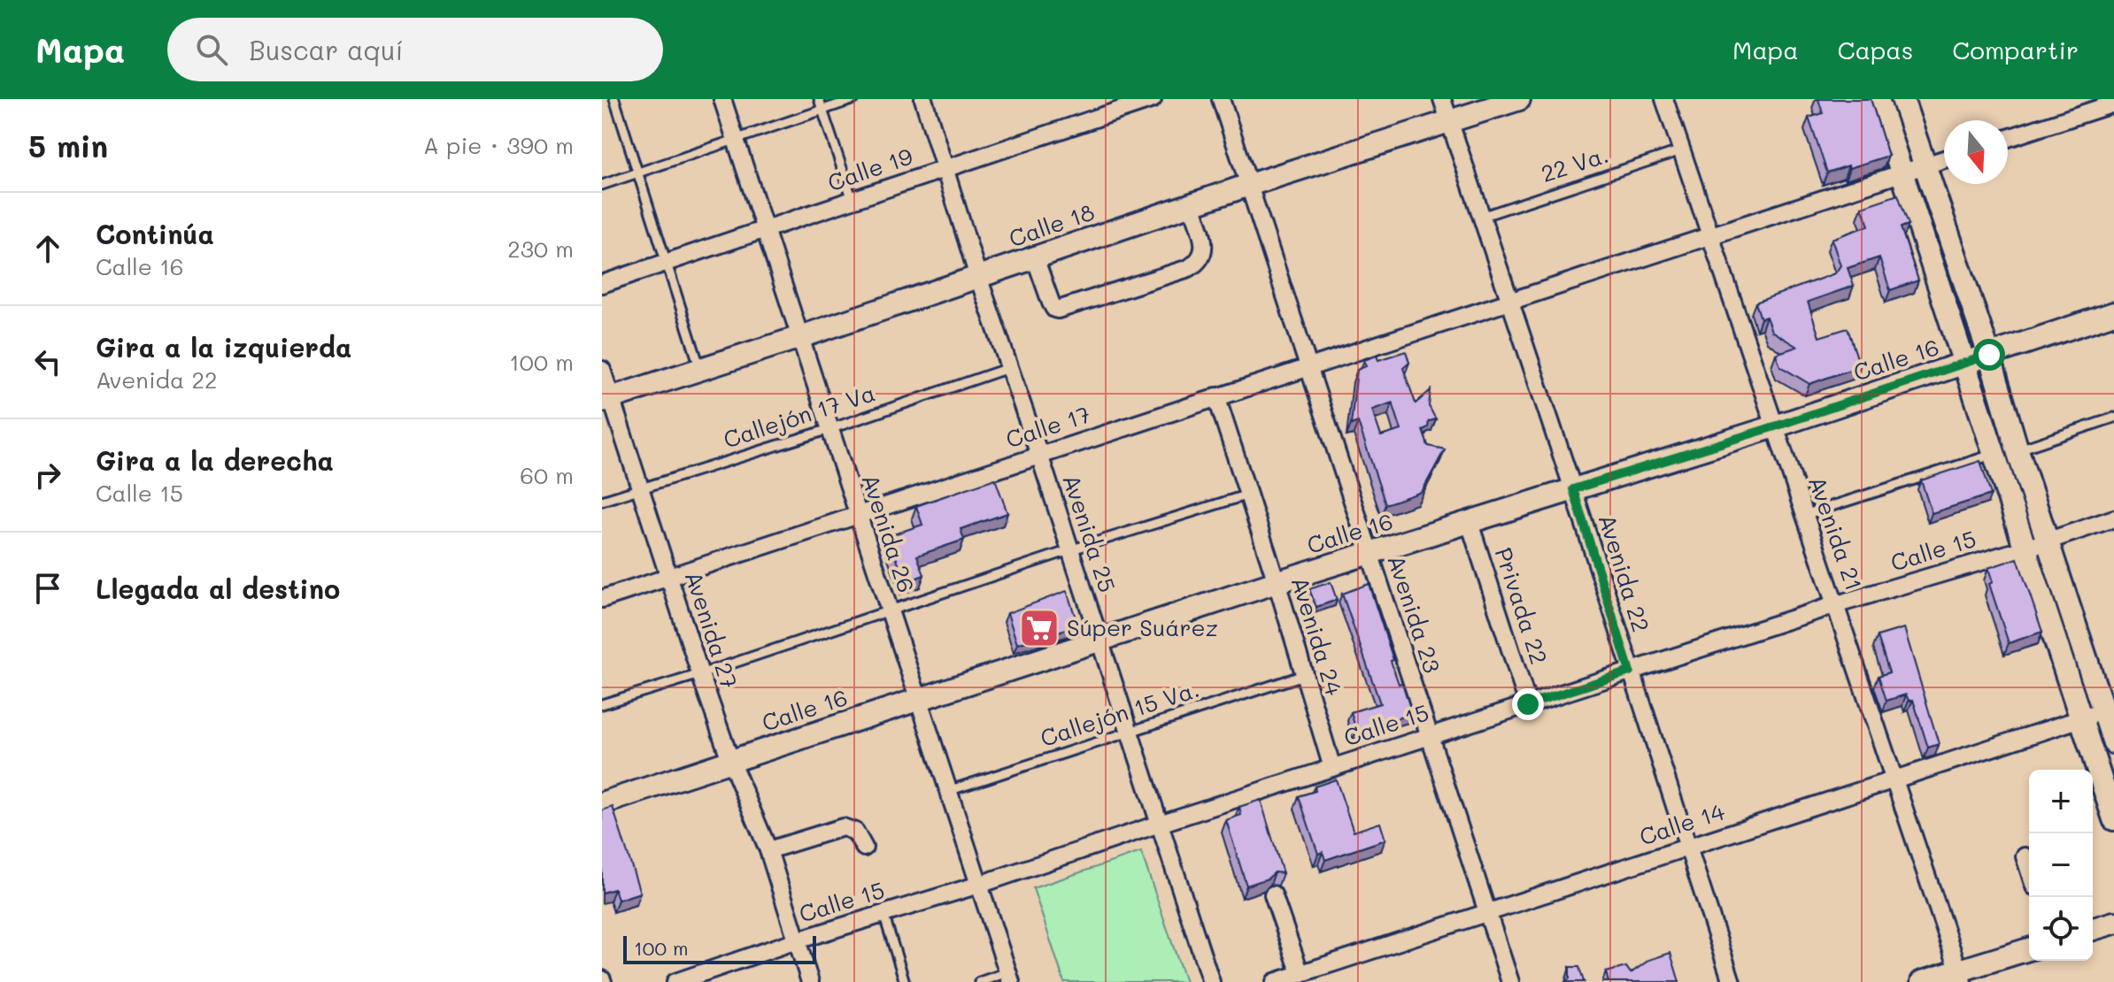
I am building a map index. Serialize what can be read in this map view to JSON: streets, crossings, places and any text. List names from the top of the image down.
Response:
{
  "streets": {
    "street": [
      "Calle 19",
      "Calle 18",
      "Calle 16",
      "Calle 17",
      "Avenida 26",
      "Avenida 25",
      "Avenida 21",
      "Calle 15",
      "Avenida 22",
      "Privada 22",
      "Avenida 23",
      "Avenida 27",
      "Avenida 24",
      "Calle 14"
    ],
    "lane": ["22 Va.", "Callejón 17 Va", "Callejón 15 Va."]
  },
  "crossings": [
    ["22 Va.", "Avenida 21"],
    ["22 Va.", "Avenida 22"],
    ["Calle 19", "Avenida 26"],
    ["Calle 19", "Avenida 25"],
    ["Calle 18", "Avenida 26"],
    ["Calle 18", "Avenida 25"],
    ["Calle 18", "Avenida 22"],
    ["Calle 18", "Avenida 23"],
    ["Calle 18", "Avenida 27"],
    ["Calle 16", "Avenida 26"],
    ["Calle 16", "Avenida 25"],
    ["Calle 16", "Avenida 21"],
    ["Calle 16", "Avenida 22"],
    ["Calle 16", "Privada 22"],
    ["Calle 16", "Avenida 23"],
    ["Calle 16", "Avenida 27"],
    ["Calle 16", "Avenida 24"],
    ["Callejón 17 Va", "Avenida 26"],
    ["Callejón 17 Va", "Avenida 25"],
    ["Callejón 17 Va", "Avenida 27"],
    ["Calle 17", "Avenida 26"],
    ["Calle 17", "Avenida 25"],
    ["Calle 17", "Avenida 21"],
    ["Calle 17", "Avenida 22"],
    ["Calle 17", "Avenida 23"],
    ["Calle 17", "Avenida 27"],
    ["Calle 17", "Avenida 24"],
    ["Avenida 26", "Calle 15"],
    ["Avenida 26", "Callejón 15 Va."],
    ["Avenida 25", "Calle 15"],
    ["Avenida 25", "Callejón 15 Va."],
    ["Avenida 21", "Calle 15"],
    ["Avenida 21", "Calle 14"],
    ["Calle 15", "Avenida 22"],
    ["Calle 15", "Privada 22"],
    ["Calle 15", "Avenida 23"],
    ["Calle 15", "Avenida 27"],
    ["Calle 15", "Avenida 24"],
    ["Avenida 22", "Calle 14"],
    ["Avenida 23", "Calle 14"],
    ["Avenida 24", "Callejón 15 Va."]
  ],
  "places": {
    "supermarket": ["Súper Suárez"]
  },
  "scale_bar": "100 m",
  "north": "bottom",
  "page": {
    "header": "Mapa",
    "search": "Buscar aquí",
    "nav": ["Mapa", "Capas", "Compartir"],
    "heading": ["5 min", "A pie · 390 m"],
    "list": [
      ["Continúa", "Calle 16", "230 m"],
      ["Gira a la izquierda", "Avenida 22", "100 m"],
      ["Gira a la derecha", "Calle 15", "60 m"],
      "Llegada al destino"
    ],
    "map_buttons": ["+", "−"],
    "scale": "100 m"
  }
}
